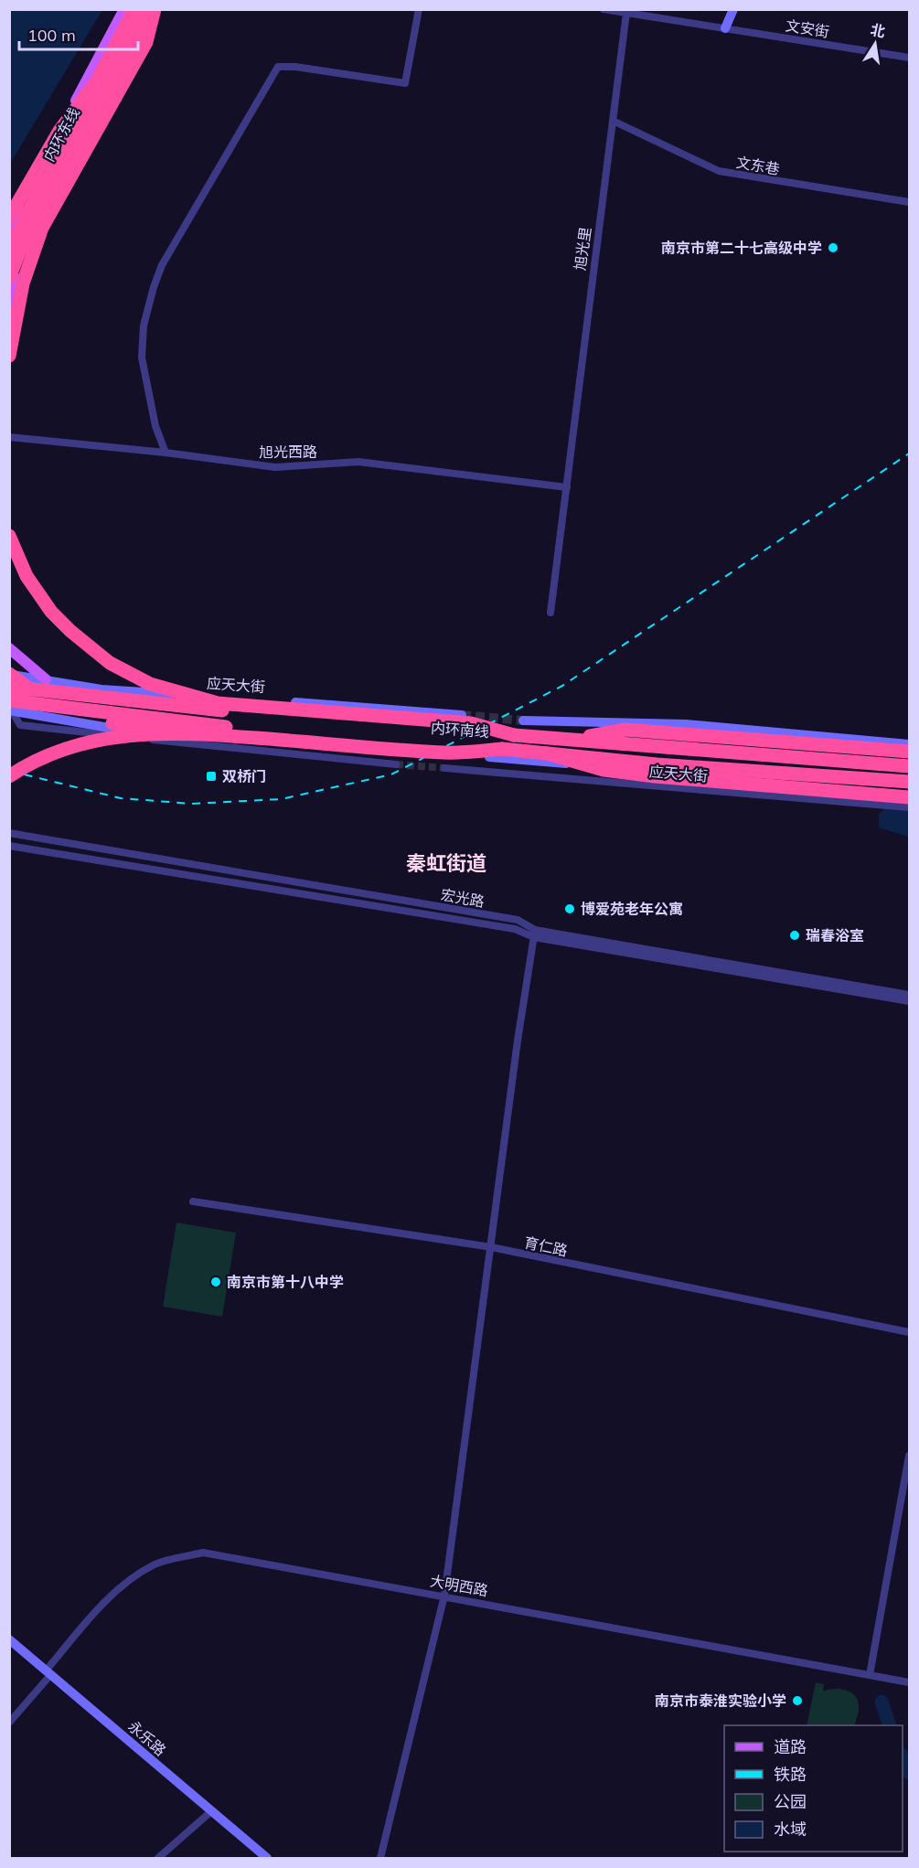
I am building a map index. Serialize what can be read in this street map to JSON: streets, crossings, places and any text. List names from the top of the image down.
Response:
{
  "streets": {
    "highway": ["内环东线", "内环南线"],
    "street": [
      "文安街",
      "文东巷",
      "旭光里",
      "旭光西路",
      "应天大街",
      "宏光路",
      "育仁路",
      "大明西路",
      "永乐路"
    ]
  },
  "crossings": [
    ["文安街", "旭光里"],
    ["文东巷", "旭光里"],
    ["旭光里", "旭光西路"],
    ["大明西路", "永乐路"]
  ],
  "districts": ["秦虹街道"],
  "places": {
    "other": [
      "南京市第二十七高级中学",
      "博爱苑老年公寓",
      "瑞春浴室",
      "南京市第十八中学",
      "南京市泰淮实验小学"
    ],
    "transit": ["双桥门"]
  },
  "legend": [
    "道路",
    "铁路",
    "公园",
    "水域"
  ],
  "scale_bar": "100 m",
  "north": "top"
}
